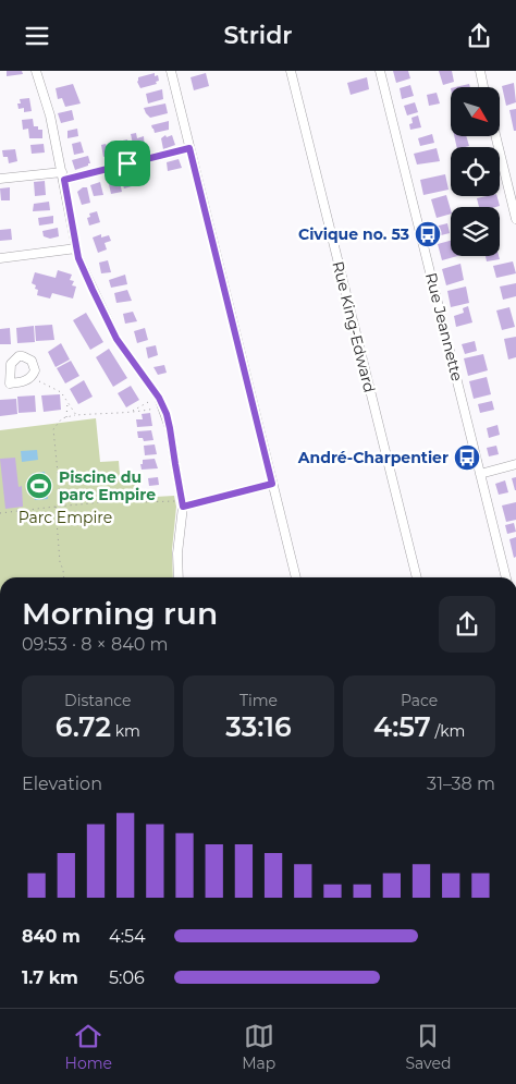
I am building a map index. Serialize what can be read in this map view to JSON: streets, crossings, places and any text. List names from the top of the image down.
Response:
{
  "streets": {
    "street": ["Rue King-Edward", "Rue Jeannette"]
  },
  "parks": ["Parc Empire"],
  "places": {
    "bus stop": ["Civique no. 53", "André-Charpentier"],
    "sports": ["Piscine du parc Empire"]
  },
  "north": "bottom right",
  "page": {
    "header": "Stridr",
    "heading": ["Morning run", "09:53 · 8 × 840 m"],
    "stats": [
      ["Distance", "6.72 km"],
      ["Time", "33:16"],
      ["Pace", "4:57 /km"]
    ],
    "chart": ["Elevation", "31–38 m"],
    "list": [
      {
        "name": "840 m",
        "note": "4:54"
      },
      {
        "name": "1.7 km",
        "note": "5:06"
      }
    ],
    "tabs": ["Home", "Map", "Saved"]
  }
}
